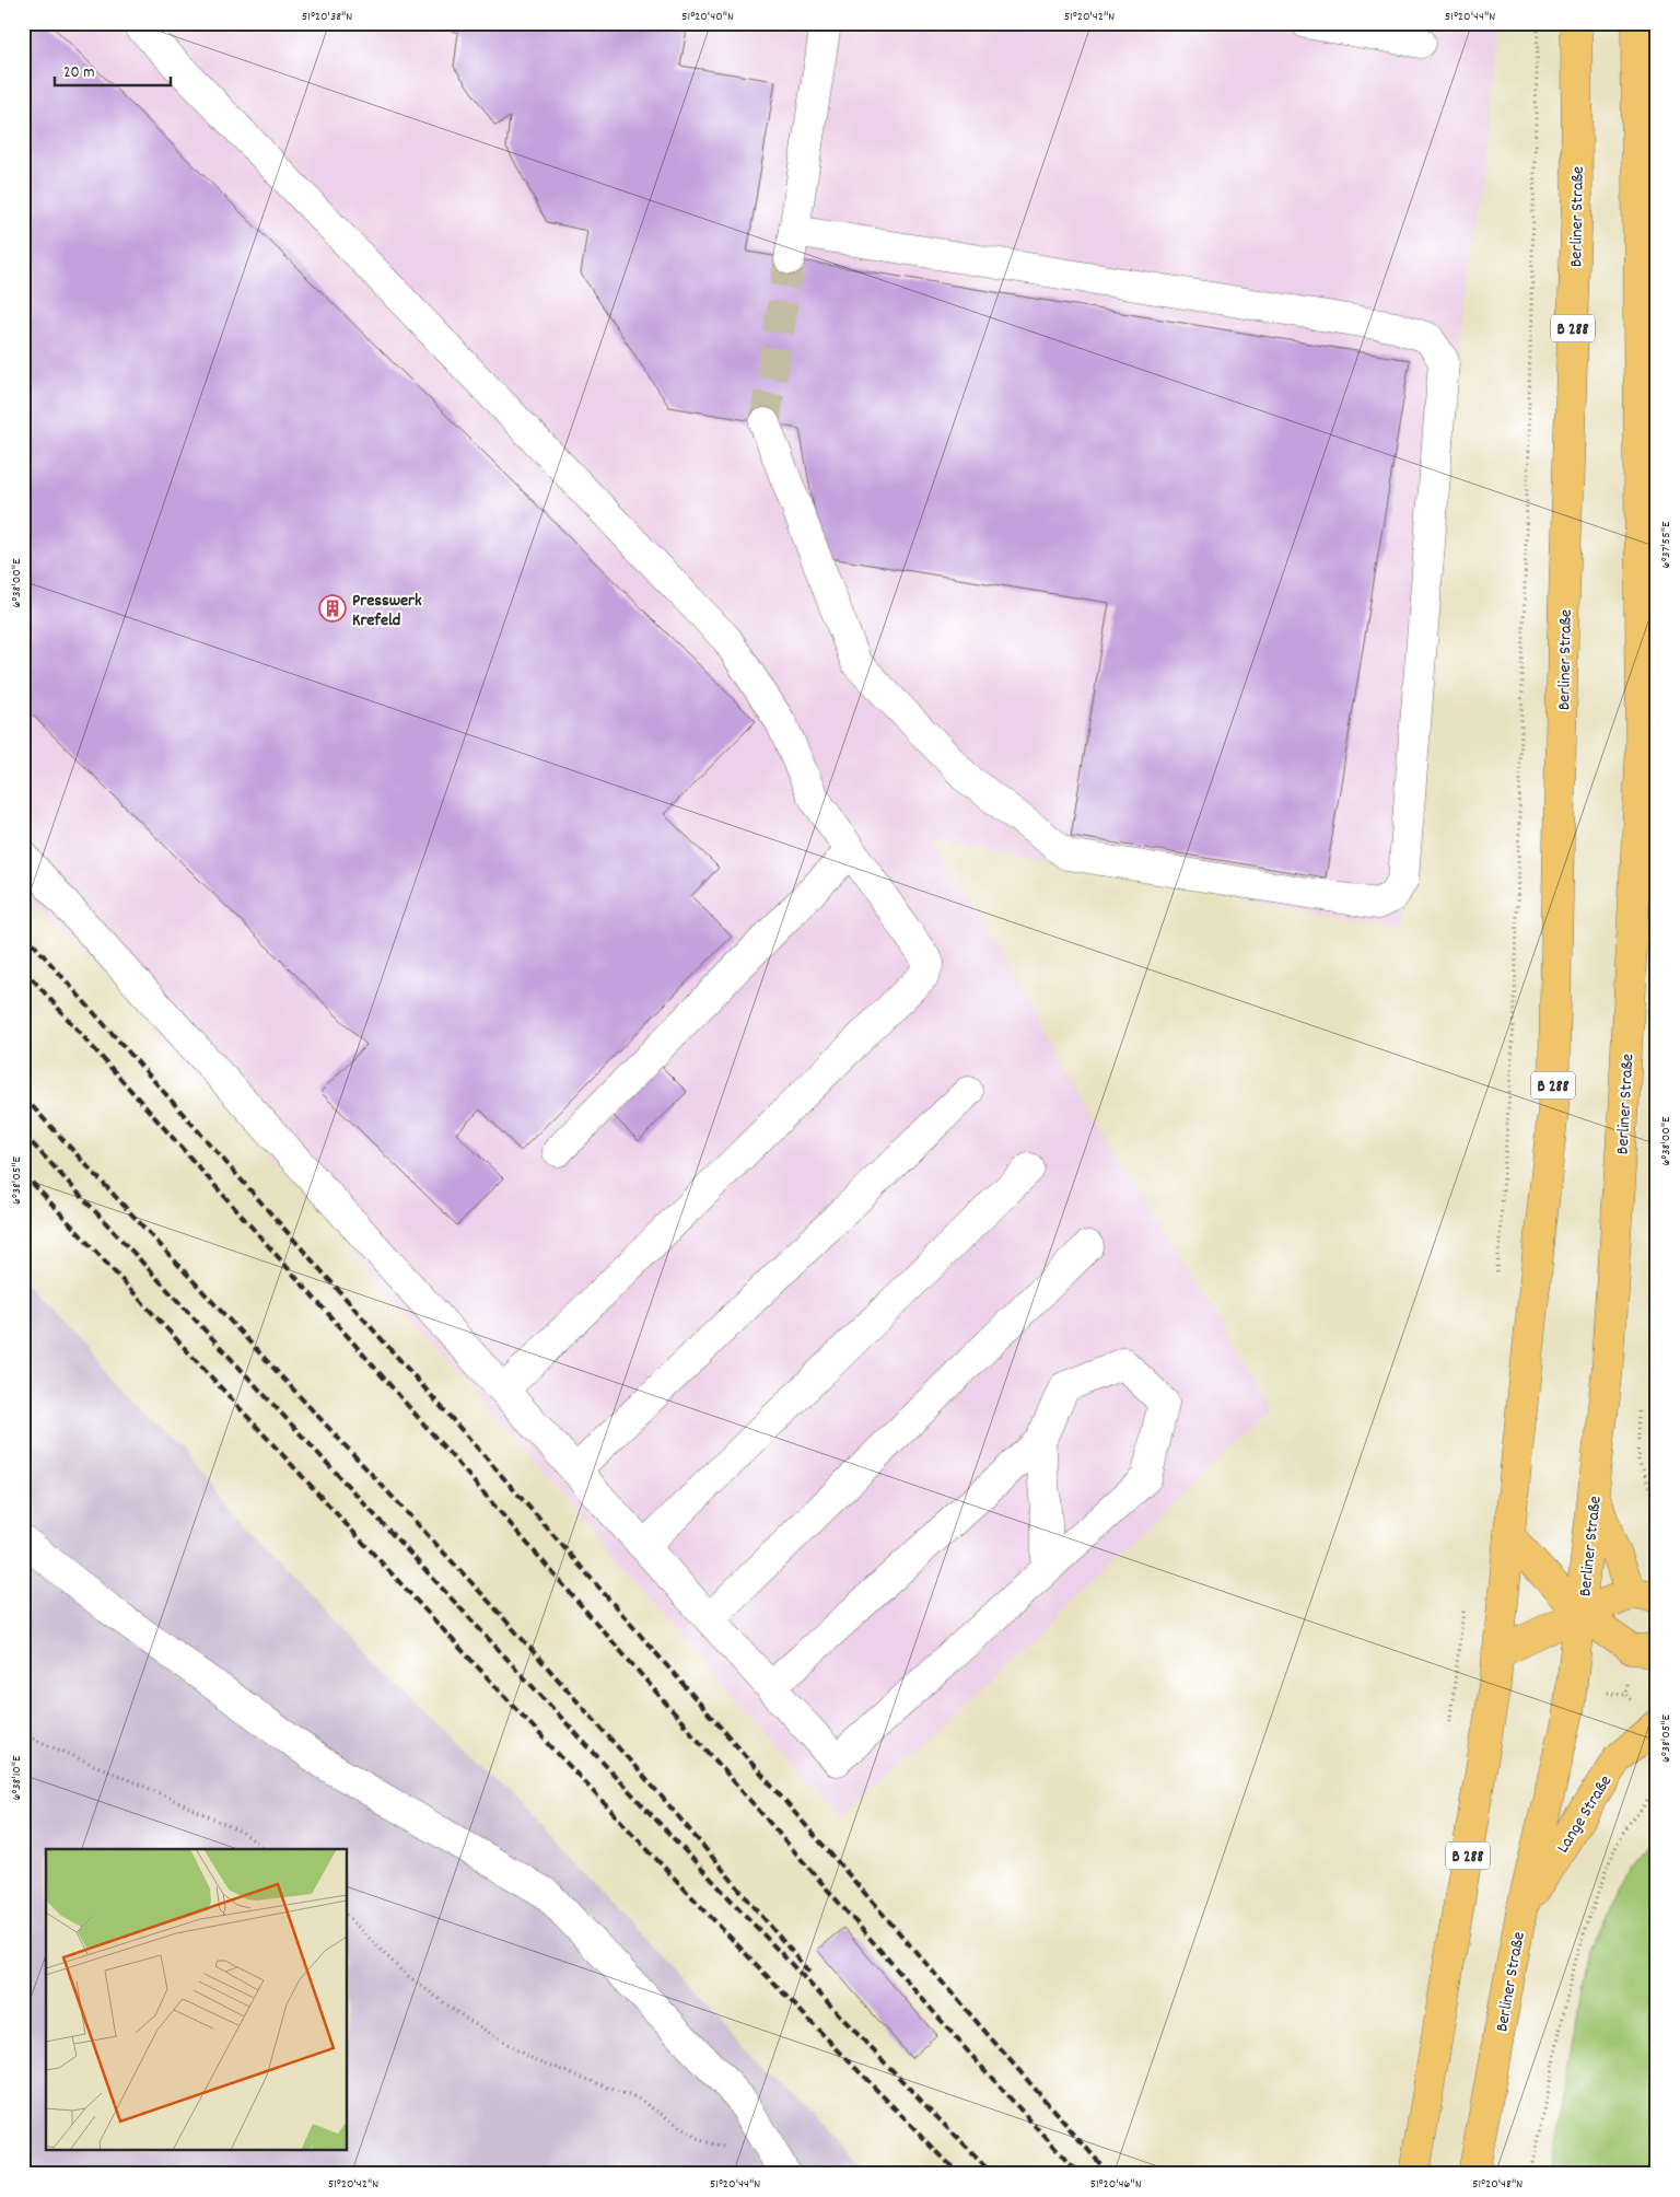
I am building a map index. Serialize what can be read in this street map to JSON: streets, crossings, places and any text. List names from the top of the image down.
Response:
{
  "streets": {
    "main road": ["Berliner Straße", "B 288", "Lange Straße"]
  },
  "crossings": [
    ["Berliner Straße", "Lange Straße"]
  ],
  "places": {
    "building": ["Presswerk Krefeld"]
  },
  "scale_bar": "20 m",
  "coordinates": [
    "51°20'38\"N",
    "51°20'40\"N",
    "51°20'42\"N",
    "51°20'44\"N",
    "6°37'55\"E",
    "6°38'00\"E",
    "6°38'05\"E",
    "6°38'10\"E",
    "51°20'46\"N",
    "51°20'48\"N"
  ]
}
